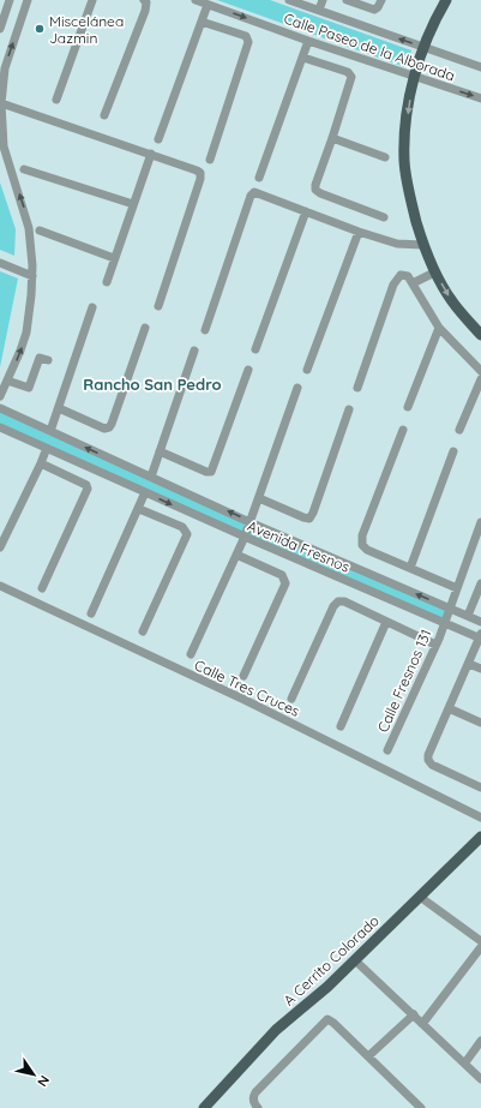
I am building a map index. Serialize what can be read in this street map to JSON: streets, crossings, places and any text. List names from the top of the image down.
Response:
{
  "streets": {
    "main road": ["A Cerrito Colorado"],
    "street": [
      "Calle Paseo de la Alborada",
      "Avenida Fresnos",
      "Calle Fresnos 131",
      "Calle Tres Cruces"
    ]
  },
  "crossings": [
    ["Avenida Fresnos", "Calle Fresnos 131"]
  ],
  "districts": ["Rancho San Pedro"],
  "places": ["Miscelánea Jazmin"],
  "north": "bottom right"
}
